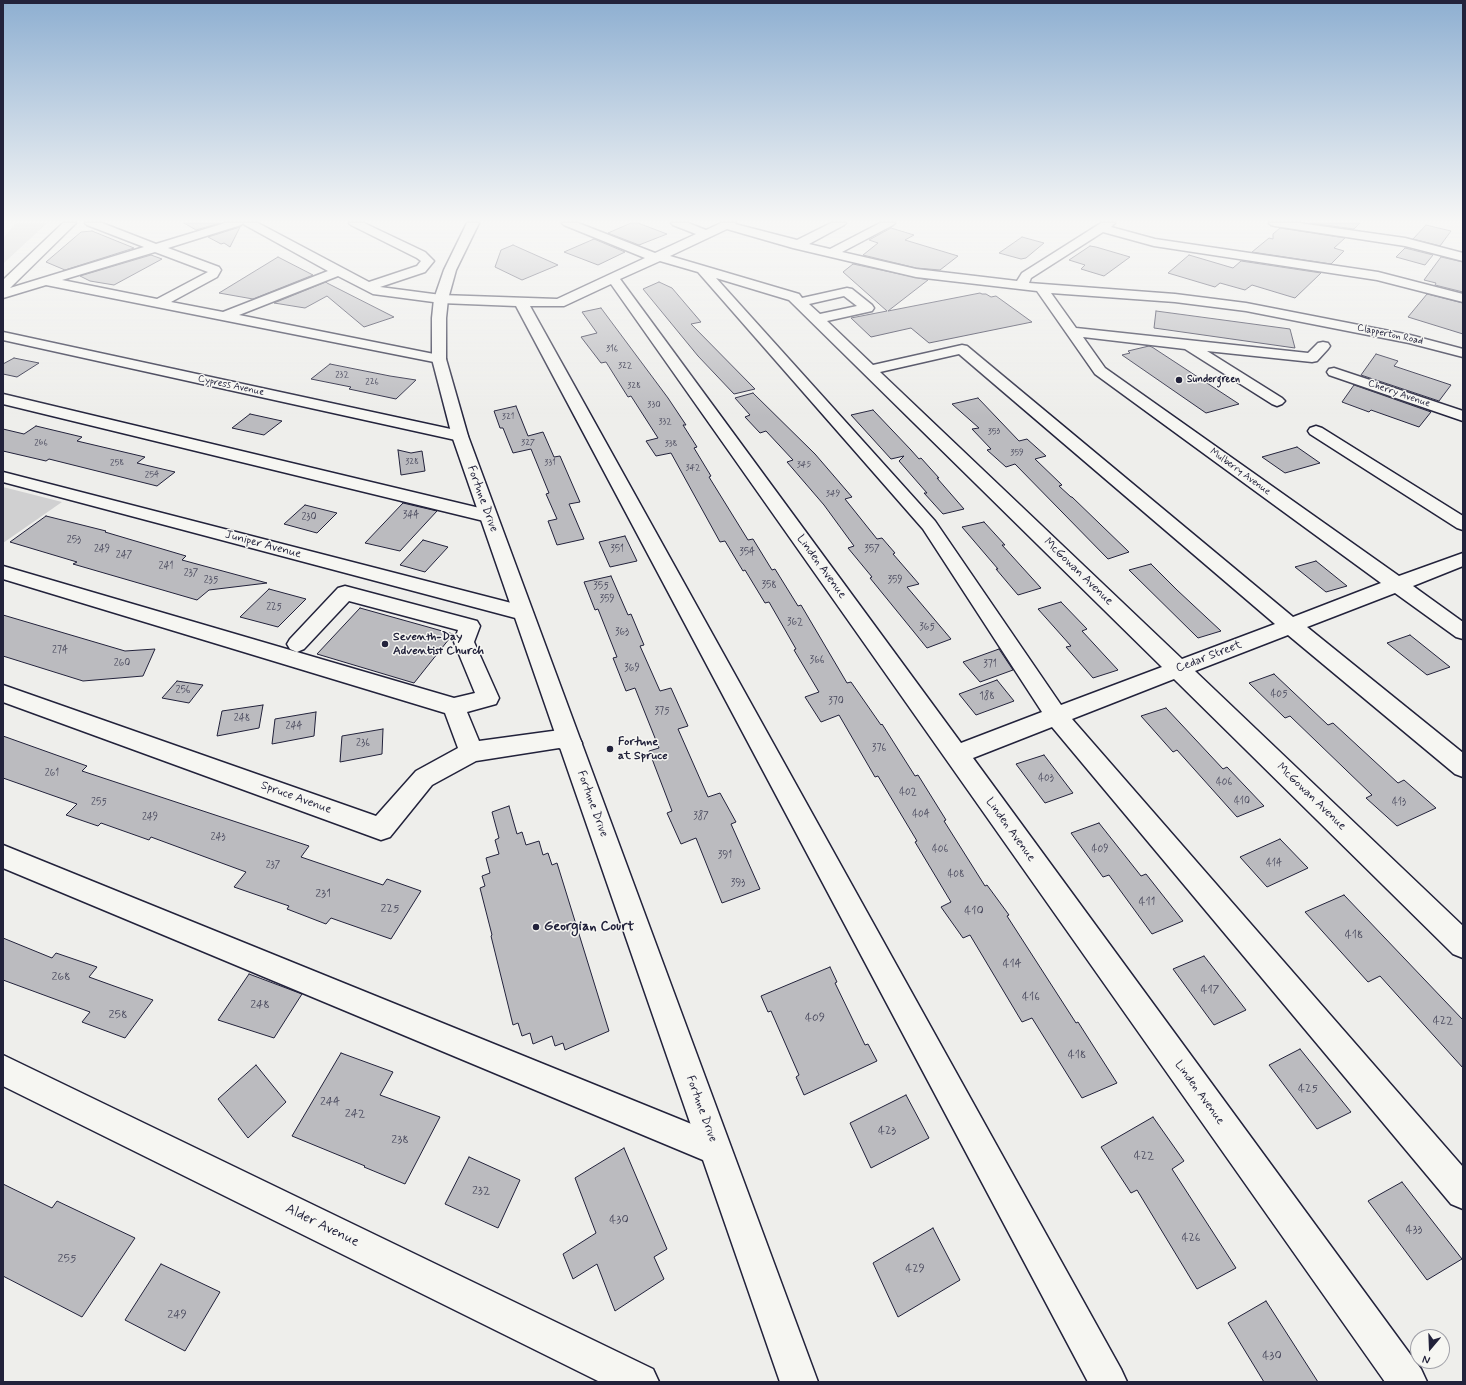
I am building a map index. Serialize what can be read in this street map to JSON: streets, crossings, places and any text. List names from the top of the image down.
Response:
{
  "streets": {
    "street": [
      "Clapperton Road",
      "Cypress Avenue",
      "Cherry Avenue",
      "Mulberry Avenue",
      "Fortune Drive",
      "Juniper Avenue",
      "Linden Avenue",
      "McGowan Avenue",
      "Cedar Street",
      "Spruce Avenue",
      "Alder Avenue"
    ]
  },
  "crossings": [
    ["Clapperton Road", "Mulberry Avenue"],
    ["Cypress Avenue", "Fortune Drive"],
    ["Mulberry Avenue", "Cedar Street"],
    ["Fortune Drive", "Juniper Avenue"],
    ["Fortune Drive", "Spruce Avenue"],
    ["Linden Avenue", "Cedar Street"],
    ["McGowan Avenue", "Cedar Street"]
  ],
  "places": [
    "Sundergreen",
    "Seventh-Day Adventist Church",
    "Fortune at Spruce",
    "Georgian Court"
  ],
  "house_numbers": [
    "316",
    "322",
    "232",
    "226",
    "328",
    "330",
    "321",
    "332",
    "353",
    "266",
    "327",
    "338",
    "359",
    "328",
    "258",
    "331",
    "345",
    "342",
    "254",
    "349",
    "344",
    "230",
    "253",
    "249",
    "351",
    "357",
    "354",
    "247",
    "241",
    "237",
    "235",
    "359",
    "358",
    "355",
    "359",
    "225",
    "362",
    "365",
    "363",
    "274",
    "366",
    "260",
    "371",
    "369",
    "256",
    "405",
    "188",
    "370",
    "375",
    "248",
    "244",
    "236",
    "376",
    "261",
    "403",
    "406",
    "402",
    "410",
    "255",
    "413",
    "404",
    "387",
    "249",
    "243",
    "406",
    "409",
    "391",
    "414",
    "237",
    "408",
    "393",
    "231",
    "411",
    "225",
    "410",
    "418",
    "414",
    "268",
    "417",
    "416",
    "248",
    "258",
    "409",
    "422",
    "418",
    "425",
    "244",
    "242",
    "423",
    "238",
    "422",
    "232",
    "430",
    "433",
    "426",
    "255",
    "429",
    "249",
    "430"
  ],
  "north": "bottom"
}
